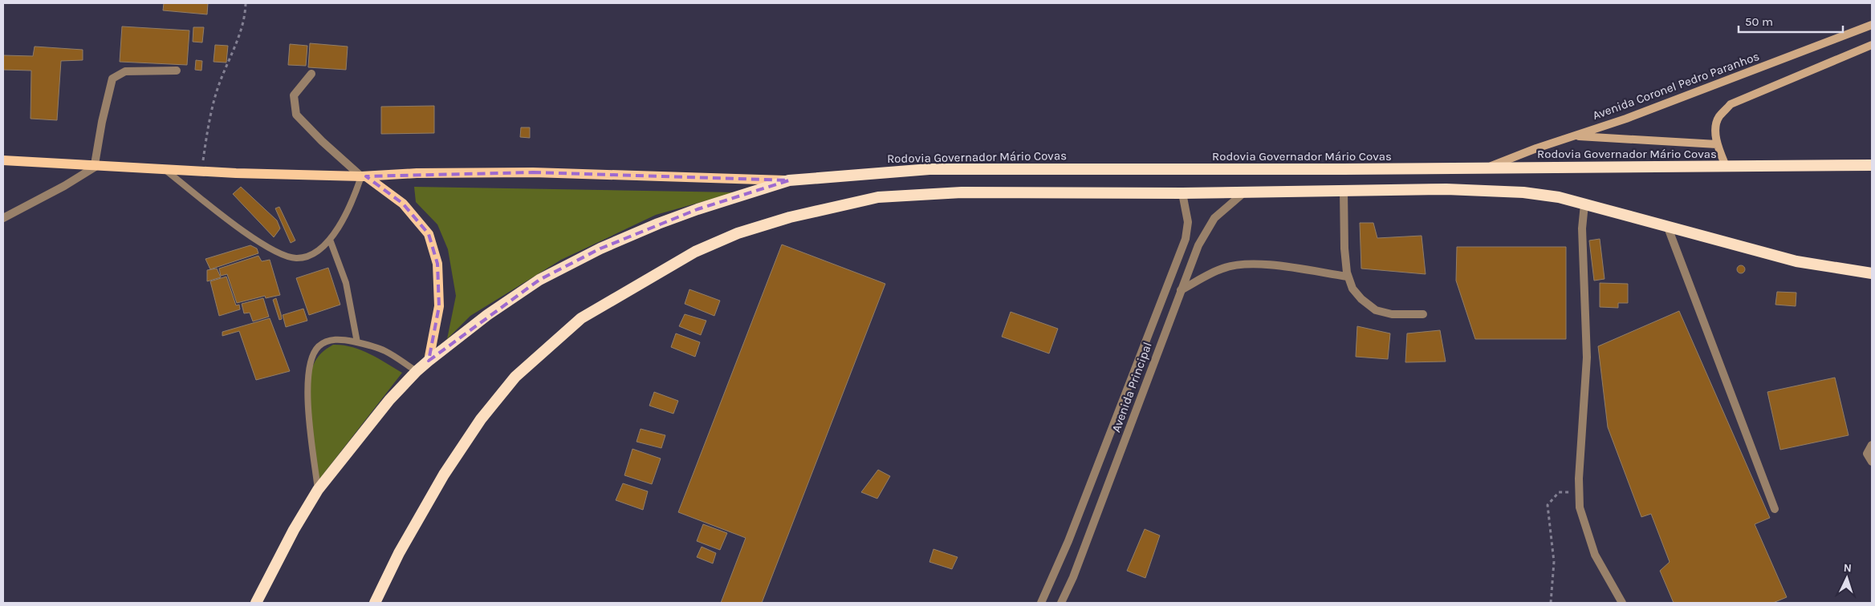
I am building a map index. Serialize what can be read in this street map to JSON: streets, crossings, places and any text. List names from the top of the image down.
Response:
{
  "streets": {
    "highway": ["Rodovia Governador Mário Covas"],
    "main road": ["Avenida Coronel Pedro Paranhos"],
    "street": ["Avenida Principal"]
  },
  "crossings": [
    ["Avenida Coronel Pedro Paranhos", "Rodovia Governador Mário Covas"]
  ],
  "scale_bar": "50 m",
  "north": "top"
}
